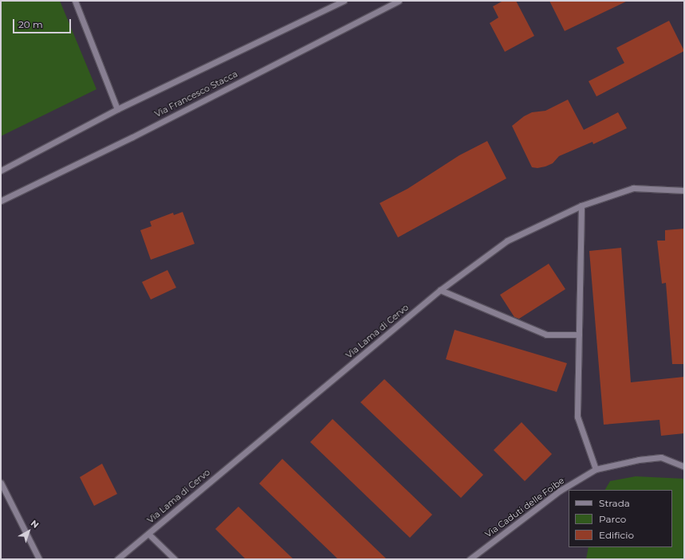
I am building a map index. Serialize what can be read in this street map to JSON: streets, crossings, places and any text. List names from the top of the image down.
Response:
{
  "streets": {
    "street": ["Via Francesco Stacca", "Via Lama di Cervo", "Via Caduti delle Foibe"]
  },
  "legend": ["Strada", "Parco", "Edificio"],
  "scale_bar": "20 m",
  "north": "top right"
}
